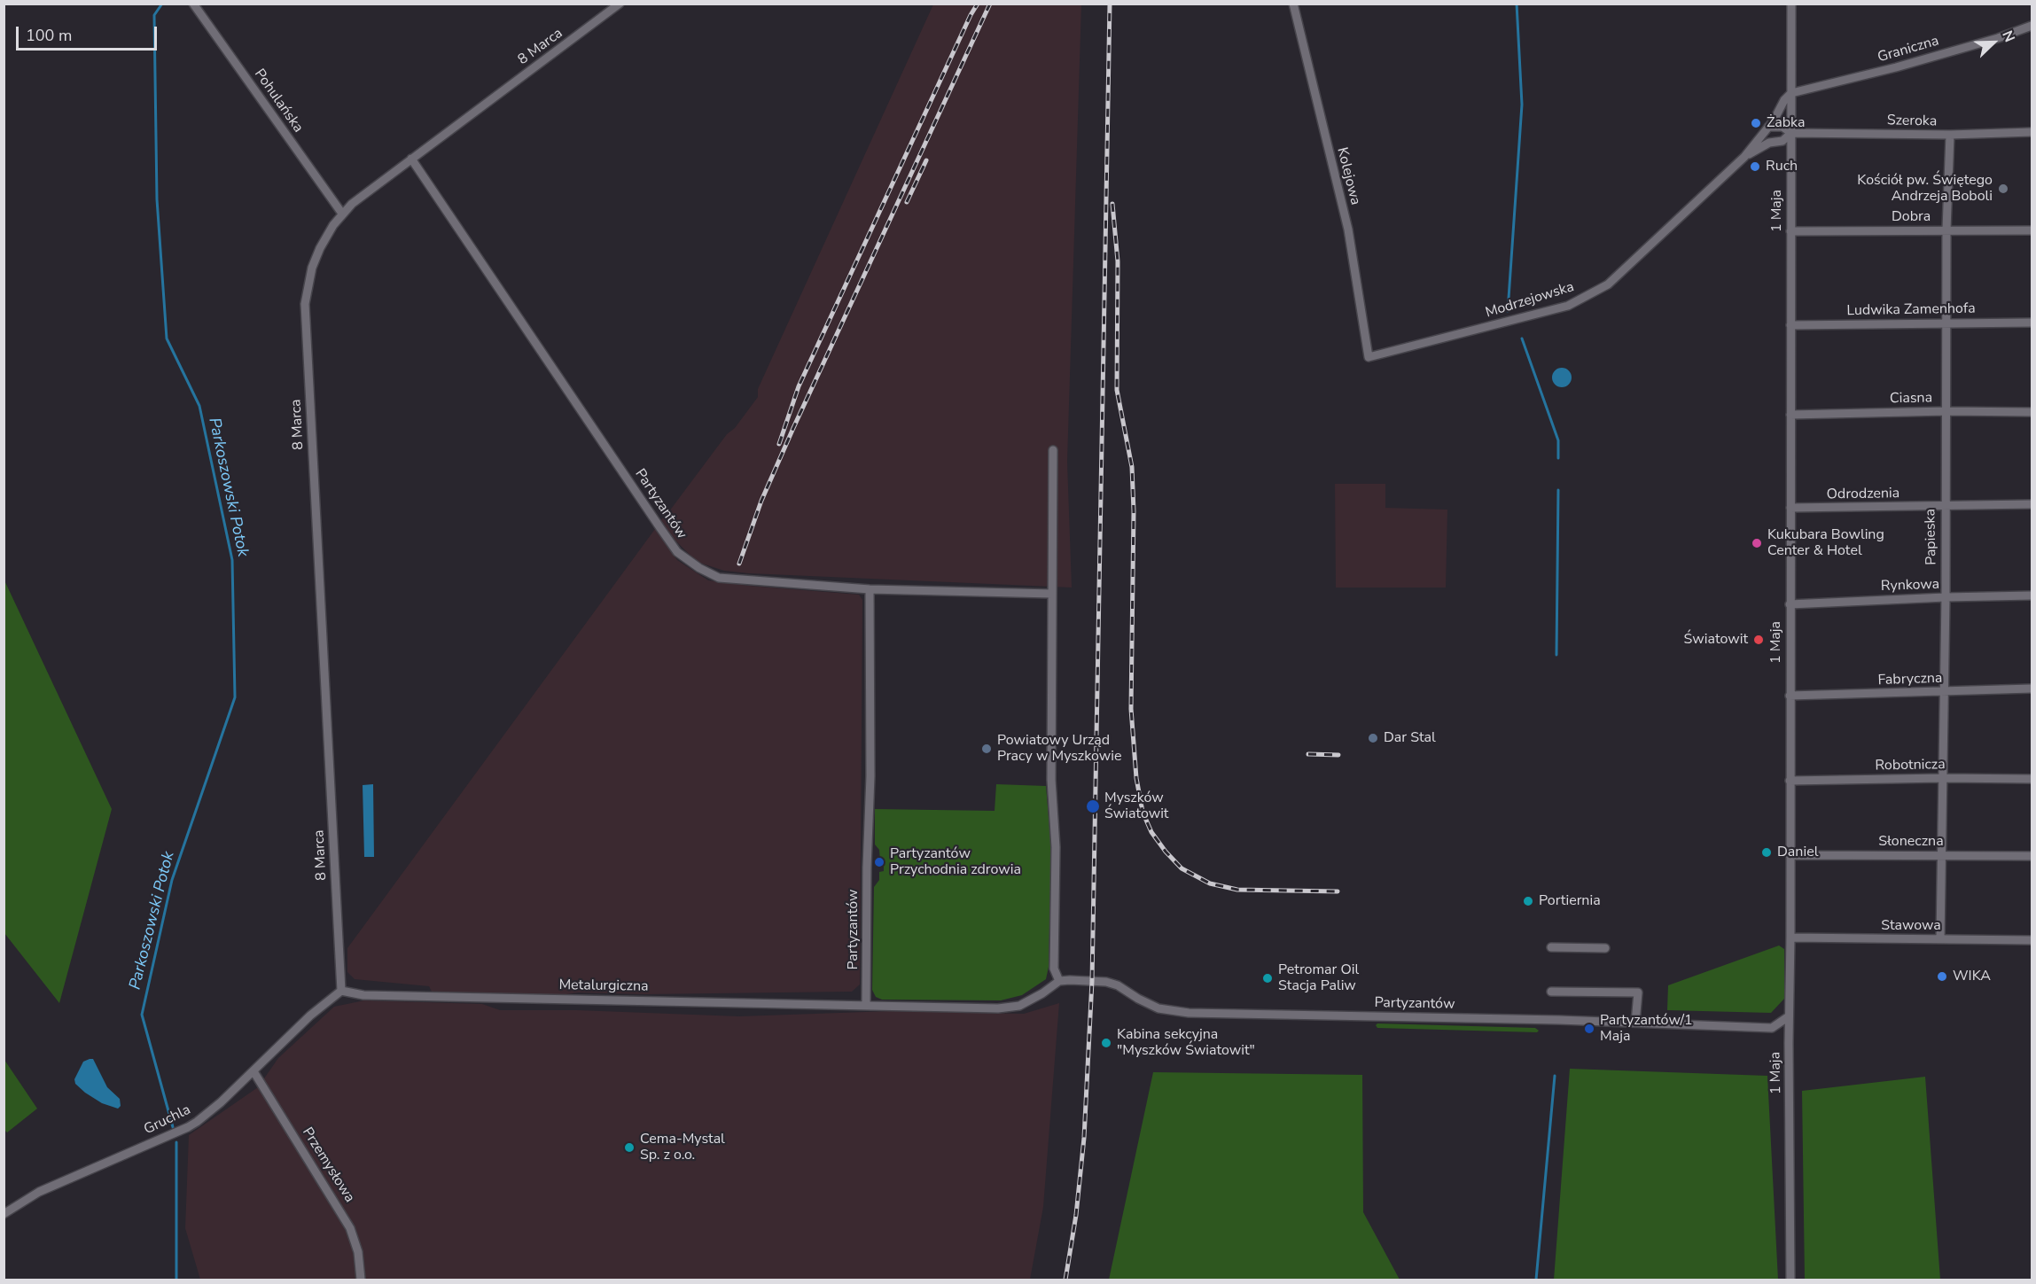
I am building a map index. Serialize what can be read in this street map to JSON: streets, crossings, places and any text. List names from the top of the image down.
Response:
{
  "streets": {
    "street": [
      "8 Marca",
      "Graniczna",
      "Pohulańska",
      "Szeroka",
      "Kolejowa",
      "1 Maja",
      "Dobra",
      "Modrzejowska",
      "Ludwika Zamenhofa",
      "Ciasna",
      "Odrodzenia",
      "Partyzantów",
      "Papieska",
      "Rynkowa",
      "Fabryczna",
      "Robotnicza",
      "Słoneczna",
      "Stawowa",
      "Metalurgiczna",
      "Gruchla",
      "Przemysłowa"
    ]
  },
  "crossings": [
    ["8 Marca", "Pohulańska"],
    ["8 Marca", "Partyzantów"],
    ["8 Marca", "Metalurgiczna"],
    ["8 Marca", "Gruchla"],
    ["Graniczna", "1 Maja"],
    ["Graniczna", "Modrzejowska"],
    ["Szeroka", "1 Maja"],
    ["Szeroka", "Modrzejowska"],
    ["Szeroka", "Papieska"],
    ["Kolejowa", "Modrzejowska"],
    ["1 Maja", "Dobra"],
    ["1 Maja", "Modrzejowska"],
    ["1 Maja", "Ludwika Zamenhofa"],
    ["1 Maja", "Ciasna"],
    ["1 Maja", "Odrodzenia"],
    ["1 Maja", "Partyzantów"],
    ["1 Maja", "Rynkowa"],
    ["1 Maja", "Fabryczna"],
    ["1 Maja", "Robotnicza"],
    ["1 Maja", "Słoneczna"],
    ["1 Maja", "Stawowa"],
    ["Dobra", "Papieska"],
    ["Ludwika Zamenhofa", "Papieska"],
    ["Ciasna", "Papieska"],
    ["Odrodzenia", "Papieska"],
    ["Partyzantów", "Metalurgiczna"],
    ["Papieska", "Rynkowa"],
    ["Papieska", "Fabryczna"],
    ["Papieska", "Robotnicza"],
    ["Papieska", "Słoneczna"],
    ["Papieska", "Stawowa"],
    ["Metalurgiczna", "Gruchla"],
    ["Gruchla", "Przemysłowa"]
  ],
  "water": ["Parkoszowski Potok"],
  "places": [
    "Żabka",
    "Ruch",
    "Kościół pw. Świętego Andrzeja Boboli",
    "Kukubara Bowling Center & Hotel",
    "Światowit",
    "Dar Stal",
    "Powiatowy Urząd Pracy w Myszkowie",
    "Myszków Światowit",
    "Daniel",
    "Partyzantów Przychodnia zdrowia",
    "Portiernia",
    "WIKA",
    "Petromar Oil Stacja Paliw",
    "Partyzantów/1 Maja",
    "Kabina sekcyjna \"Myszków Światowit\"",
    "Cema-Mystal Sp. z o.o."
  ],
  "scale_bar": "100 m",
  "north": "top right"
}
